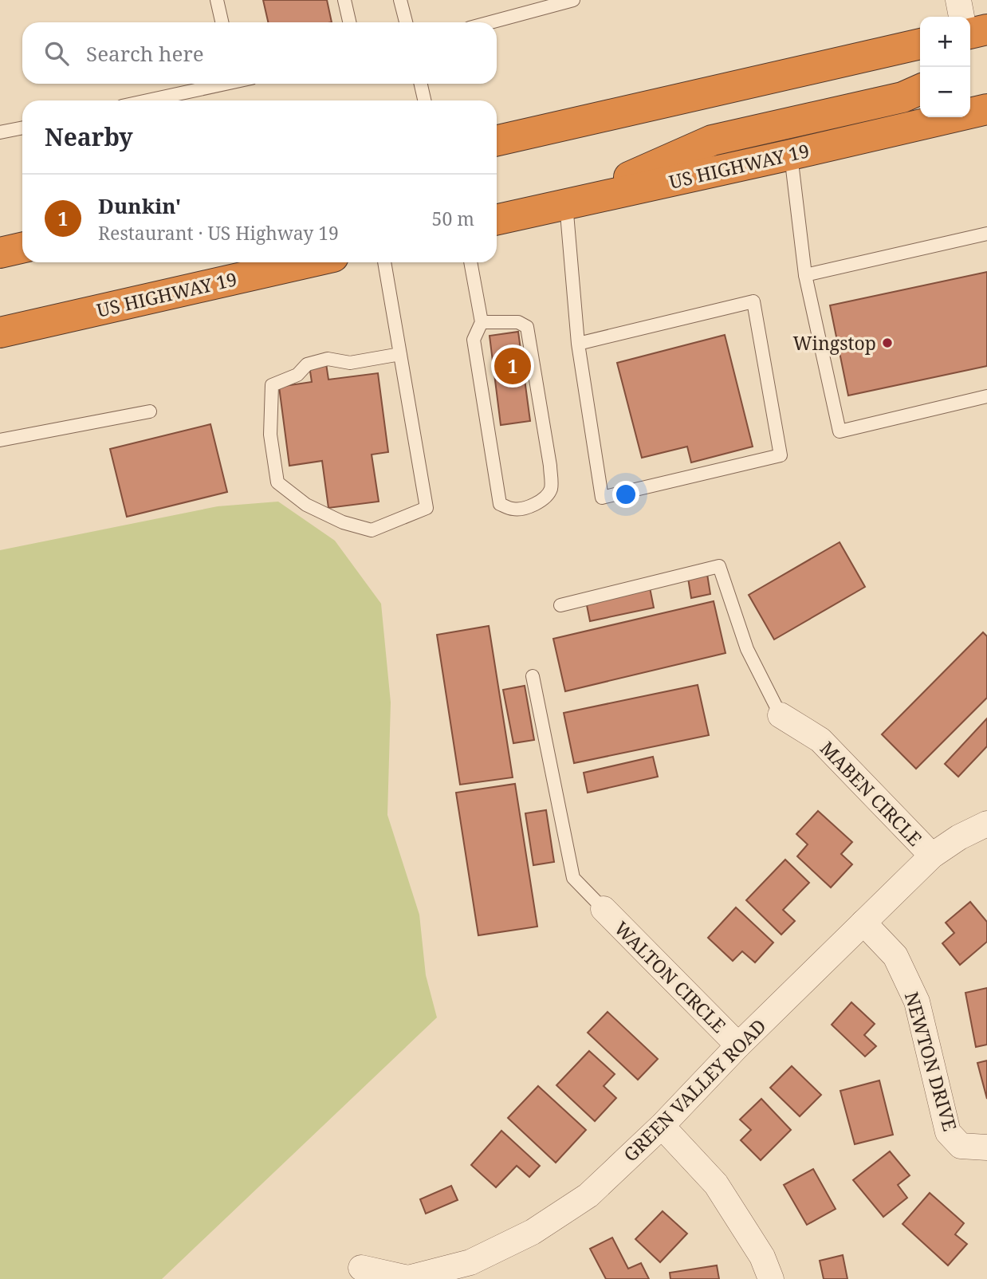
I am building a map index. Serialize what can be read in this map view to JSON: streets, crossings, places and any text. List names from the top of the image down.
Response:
{
  "streets": {
    "highway": ["US HIGHWAY 19"],
    "street": [
      "MABEN CIRCLE",
      "WALTON CIRCLE",
      "NEWTON DRIVE",
      "GREEN VALLEY ROAD"
    ]
  },
  "crossings": [
    ["MABEN CIRCLE", "GREEN VALLEY ROAD"],
    ["WALTON CIRCLE", "GREEN VALLEY ROAD"],
    ["NEWTON DRIVE", "GREEN VALLEY ROAD"]
  ],
  "places": ["Wingstop"],
  "page": {
    "map_buttons": ["+", "−"],
    "search": "Search here",
    "heading": "Nearby",
    "list": [
      {
        "mark": "1",
        "name": "Dunkin'",
        "note": "Restaurant · US Highway 19",
        "value": "50 m"
      }
    ],
    "pins": "1"
  }
}
